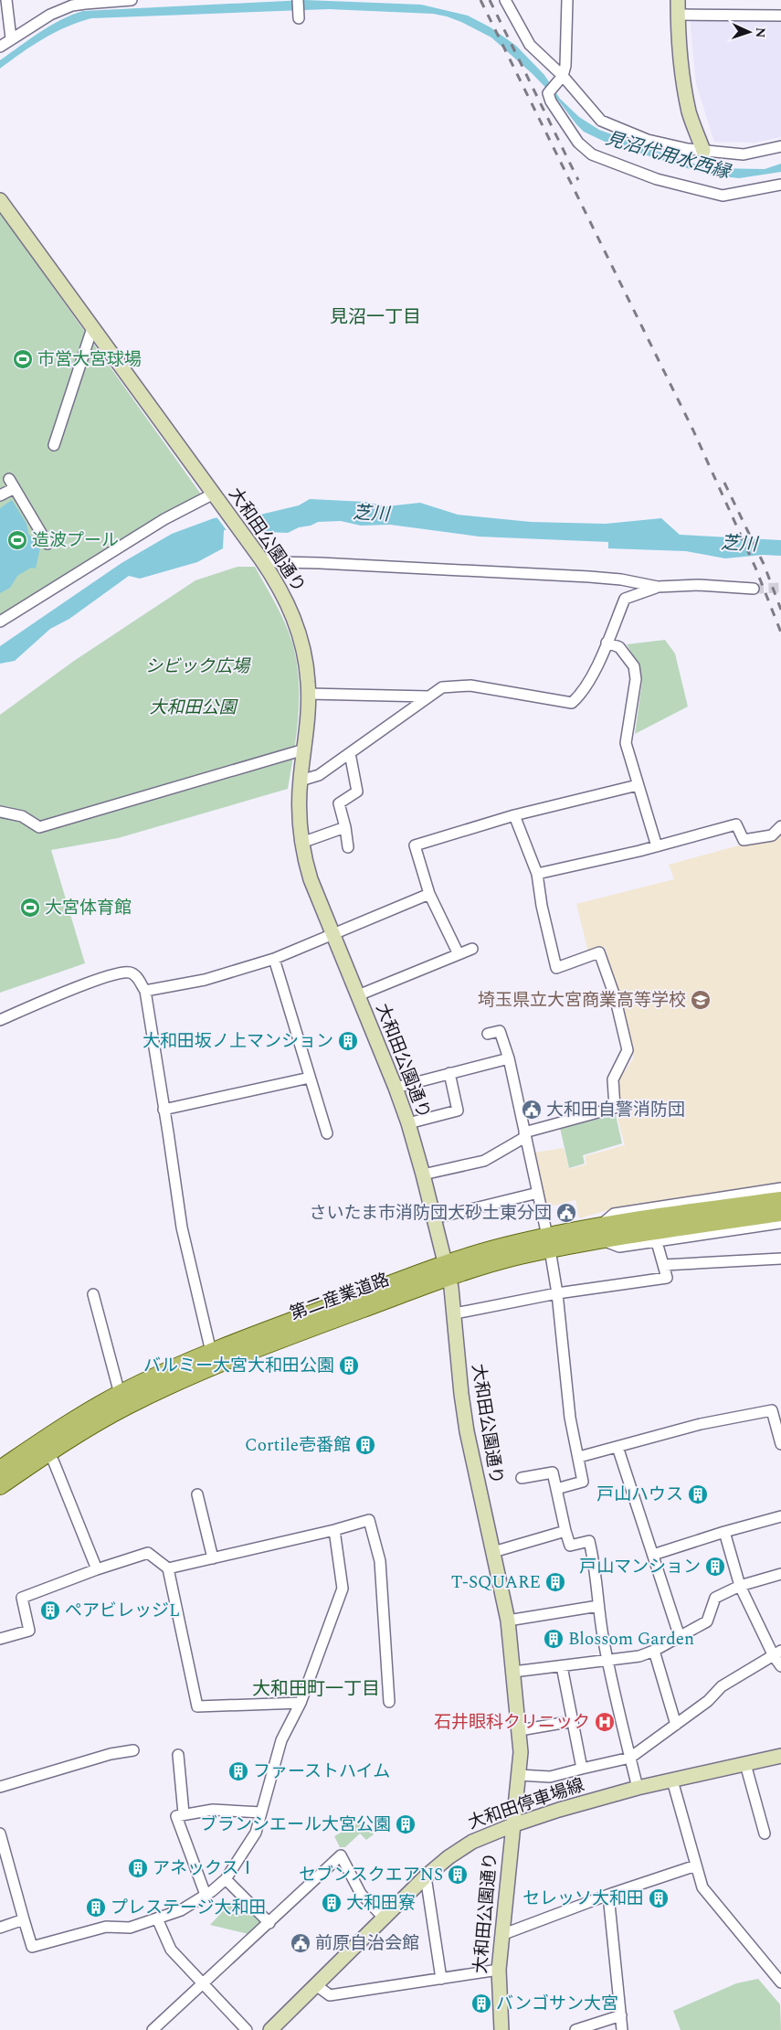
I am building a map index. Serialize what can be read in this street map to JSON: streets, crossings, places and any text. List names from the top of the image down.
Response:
{
  "streets": {
    "main road": ["第二産業道路"],
    "street": ["大和田公園通り", "大和田停車場線"]
  },
  "crossings": [
    ["大和田公園通り", "第二産業道路"],
    ["大和田公園通り", "大和田停車場線"]
  ],
  "districts": ["見沼一丁目", "大和田町一丁目"],
  "water": ["見沼代用水西縁", "芝川"],
  "parks": ["シビック広場", "大和田公園"],
  "places": {
    "sports": ["市営大宮球場", "造波プール", "大宮体育館"],
    "school or university": ["埼玉県立大宮商業高等学校"],
    "building": [
      "大和田坂ノ上マンション",
      "バルミー大宮大和田公園",
      "Cortile壱番館",
      "戸山ハウス",
      "戸山マンション",
      "T-SQUARE",
      "ペアビレッジL",
      "Blossom Garden",
      "ファーストハイム",
      "ブランシエール大宮公園",
      "アネックスⅠ",
      "セブンスクエアNS",
      "セレッソ大和田",
      "大和田寮",
      "プレステージ大和田",
      "バンゴサン大宮"
    ],
    "public building": ["大和田自警消防団", "さいたま市消防団大砂土東分団", "前原自治会館"],
    "hospital": ["石井眼科クリニック"]
  },
  "north": "right"
}
